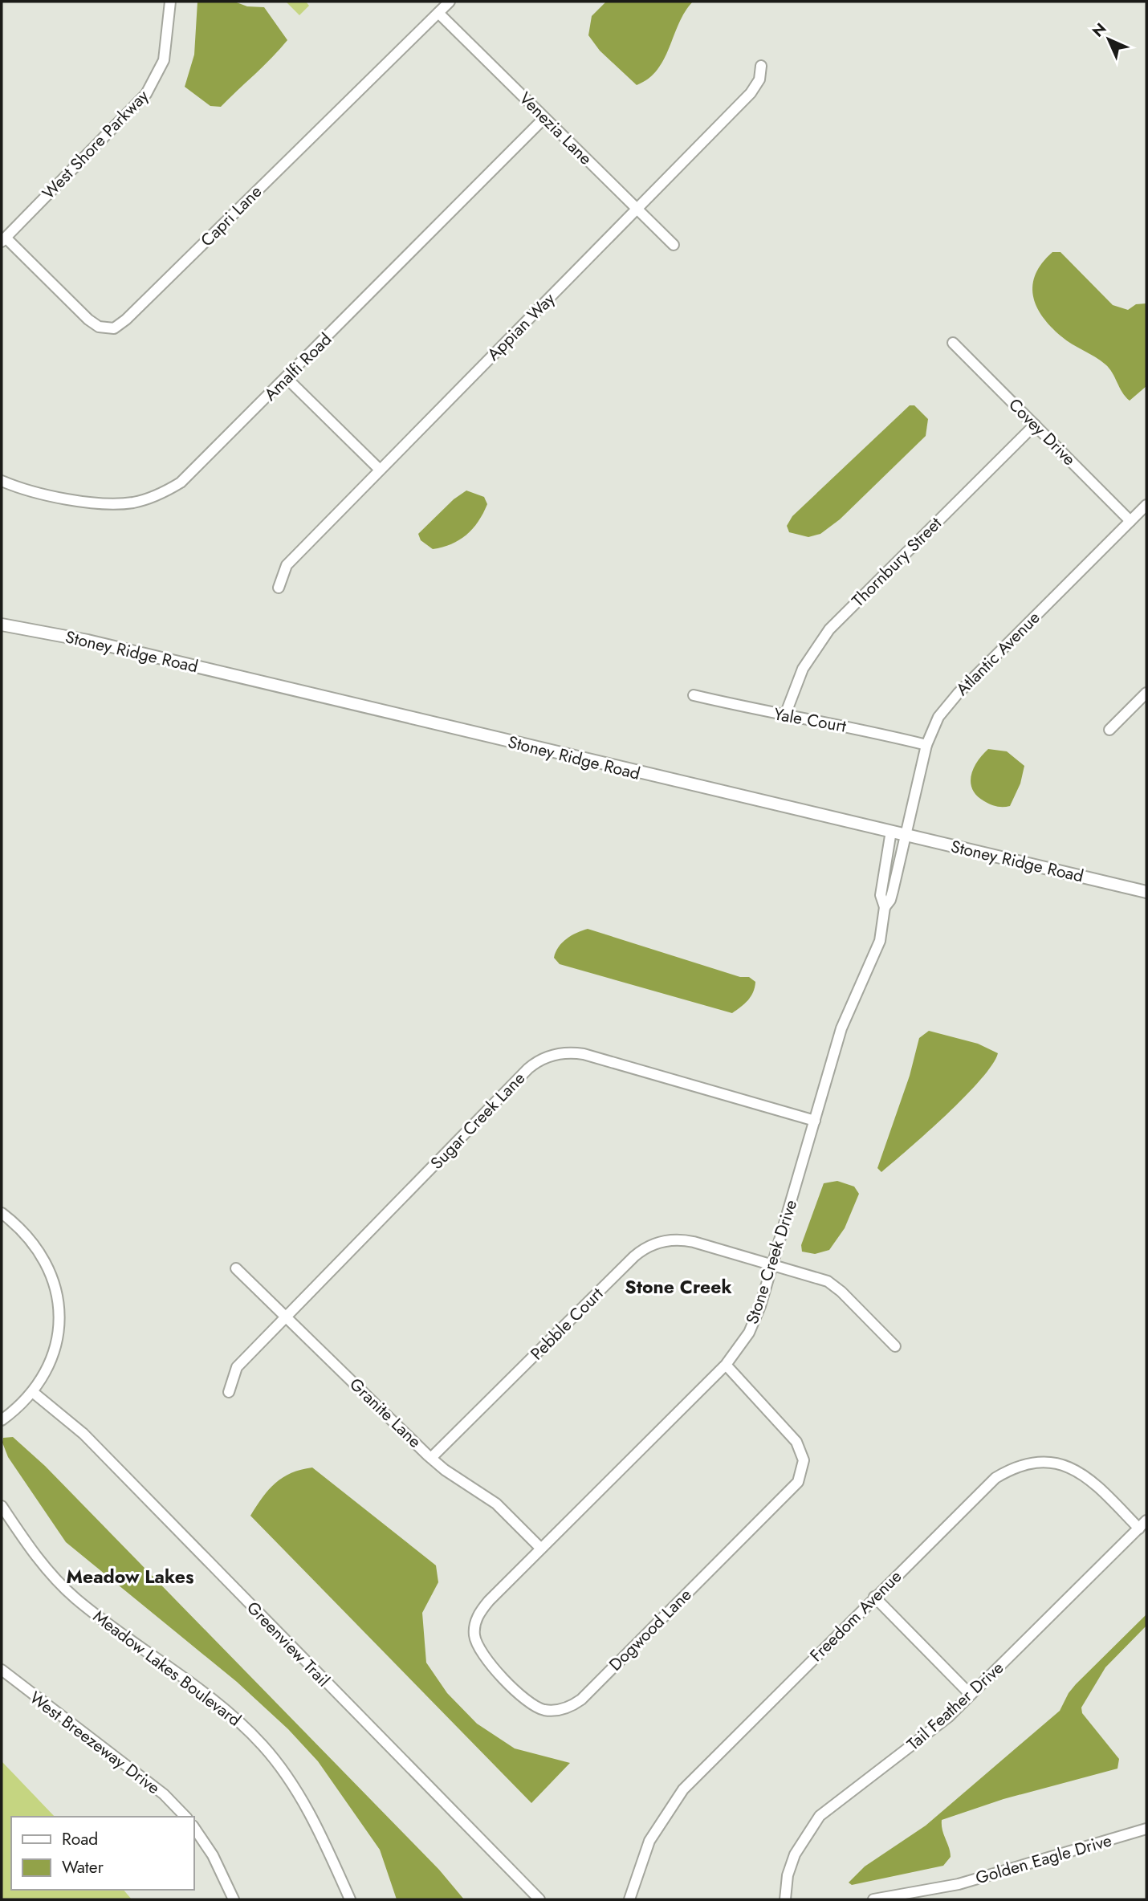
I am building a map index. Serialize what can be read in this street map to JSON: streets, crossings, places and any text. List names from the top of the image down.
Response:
{
  "streets": {
    "street": [
      "Venezia Lane",
      "West Shore Parkway",
      "Capri Lane",
      "Appian Way",
      "Amalfi Road",
      "Covey Drive",
      "Thornbury Street",
      "Stoney Ridge Road",
      "Atlantic Avenue",
      "Yale Court",
      "Sugar Creek Lane",
      "Stone Creek Drive",
      "Pebble Court",
      "Granite Lane",
      "Freedom Avenue",
      "Dogwood Lane",
      "Greenview Trail",
      "Meadow Lakes Boulevard",
      "Tail Feather Drive",
      "West Breezeway Drive",
      "Golden Eagle Drive"
    ]
  },
  "crossings": [
    ["Venezia Lane", "Capri Lane"],
    ["Venezia Lane", "Appian Way"],
    ["Venezia Lane", "Amalfi Road"],
    ["West Shore Parkway", "Capri Lane"],
    ["Covey Drive", "Thornbury Street"],
    ["Covey Drive", "Atlantic Avenue"],
    ["Thornbury Street", "Yale Court"],
    ["Stoney Ridge Road", "Atlantic Avenue"],
    ["Stoney Ridge Road", "Stone Creek Drive"],
    ["Atlantic Avenue", "Yale Court"],
    ["Atlantic Avenue", "Stone Creek Drive"],
    ["Sugar Creek Lane", "Stone Creek Drive"],
    ["Sugar Creek Lane", "Granite Lane"],
    ["Stone Creek Drive", "Pebble Court"],
    ["Stone Creek Drive", "Granite Lane"],
    ["Stone Creek Drive", "Dogwood Lane"],
    ["Pebble Court", "Granite Lane"],
    ["Granite Lane", "Dogwood Lane"],
    ["Freedom Avenue", "Tail Feather Drive"]
  ],
  "districts": ["Stone Creek", "Meadow Lakes"],
  "legend": ["Road", "Water"],
  "north": "top left"
}
